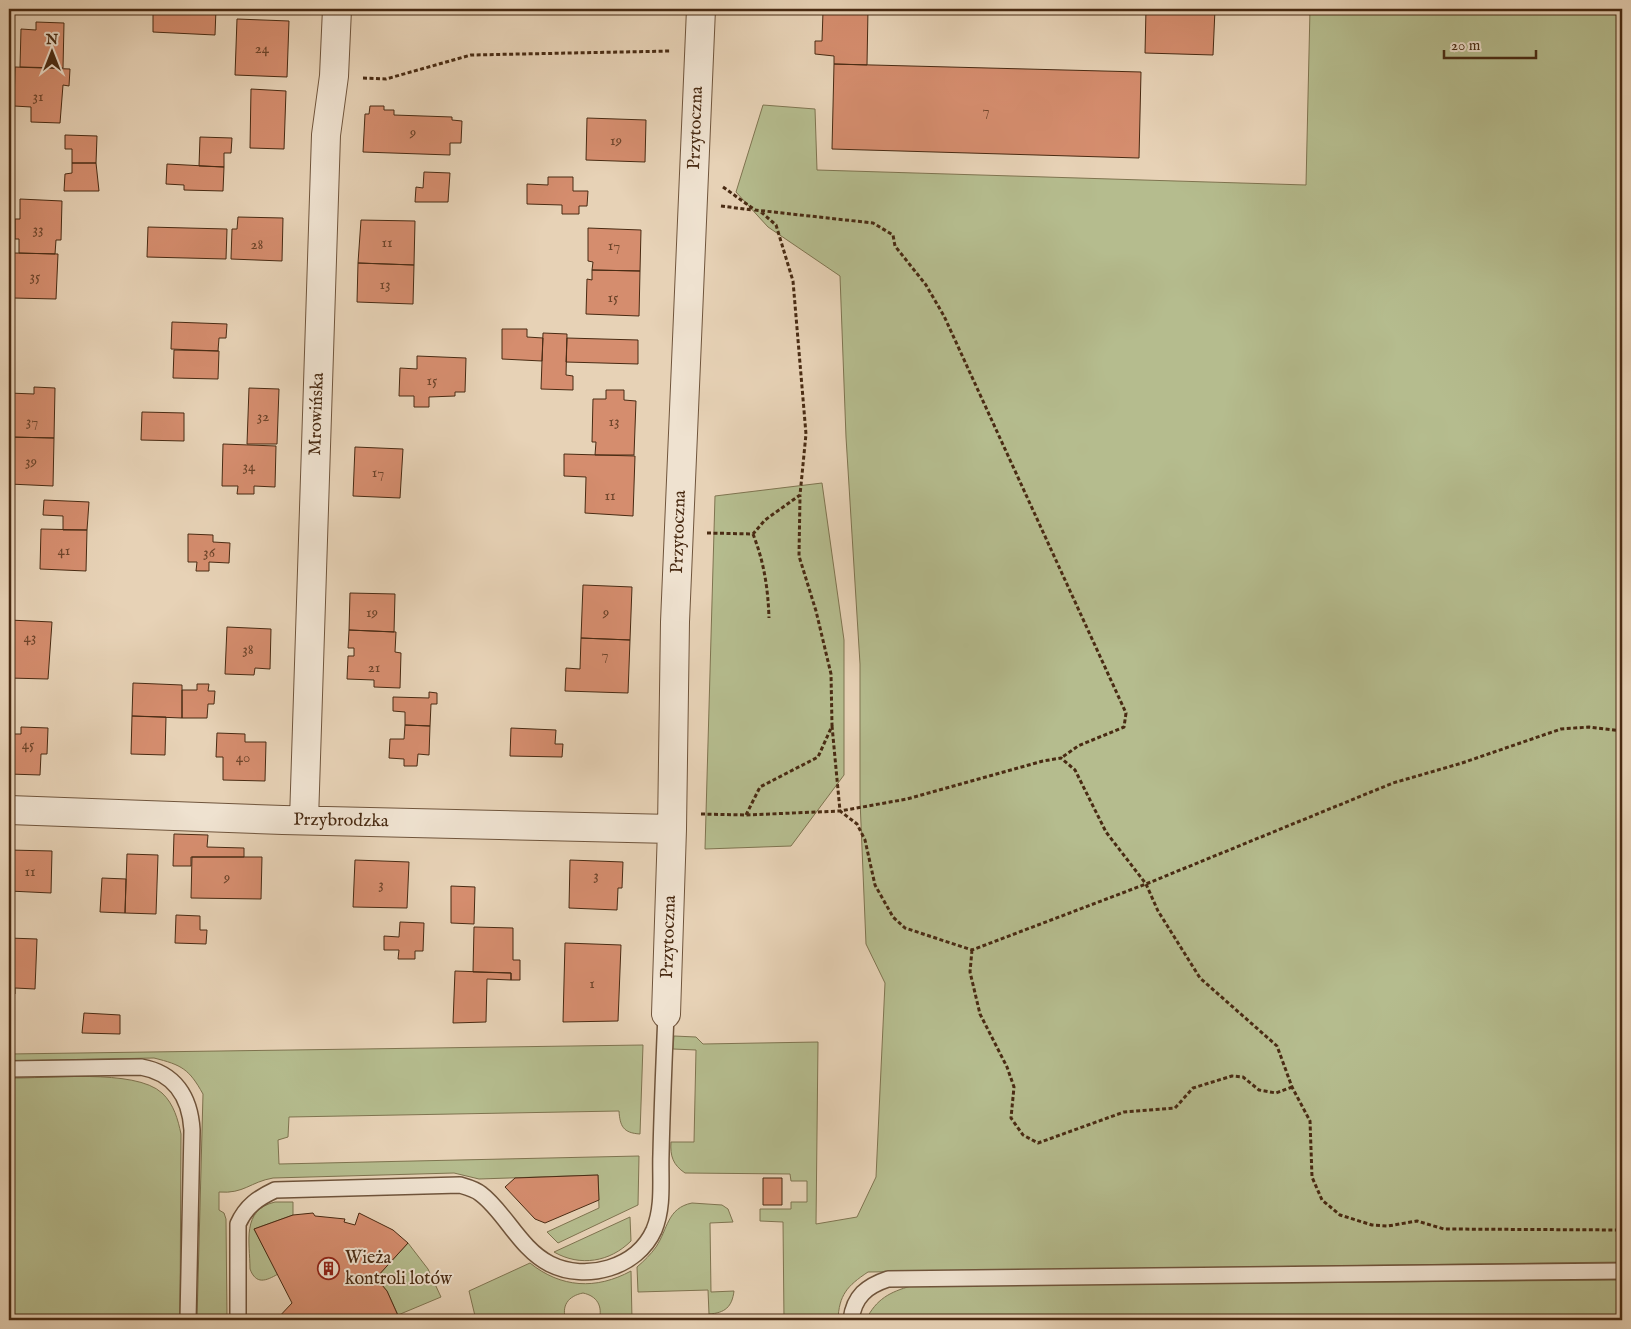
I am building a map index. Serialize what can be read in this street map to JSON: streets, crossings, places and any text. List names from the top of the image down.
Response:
{
  "streets": {
    "street": ["Przytoczna", "Mrowińska", "Przybrodzka"]
  },
  "crossings": [
    ["Przytoczna", "Przybrodzka"],
    ["Mrowińska", "Przybrodzka"]
  ],
  "places": {
    "building": ["Wieża kontroli lotów"]
  },
  "house_numbers": [
    "24",
    "31",
    "7",
    "9",
    "19",
    "33",
    "11",
    "28",
    "17",
    "35",
    "13",
    "15",
    "15",
    "32",
    "37",
    "13",
    "39",
    "34",
    "17",
    "11",
    "41",
    "36",
    "19",
    "9",
    "43",
    "38",
    "7",
    "21",
    "45",
    "40",
    "11",
    "3",
    "9",
    "3",
    "1"
  ],
  "scale_bar": "20 m",
  "north": "top"
}
